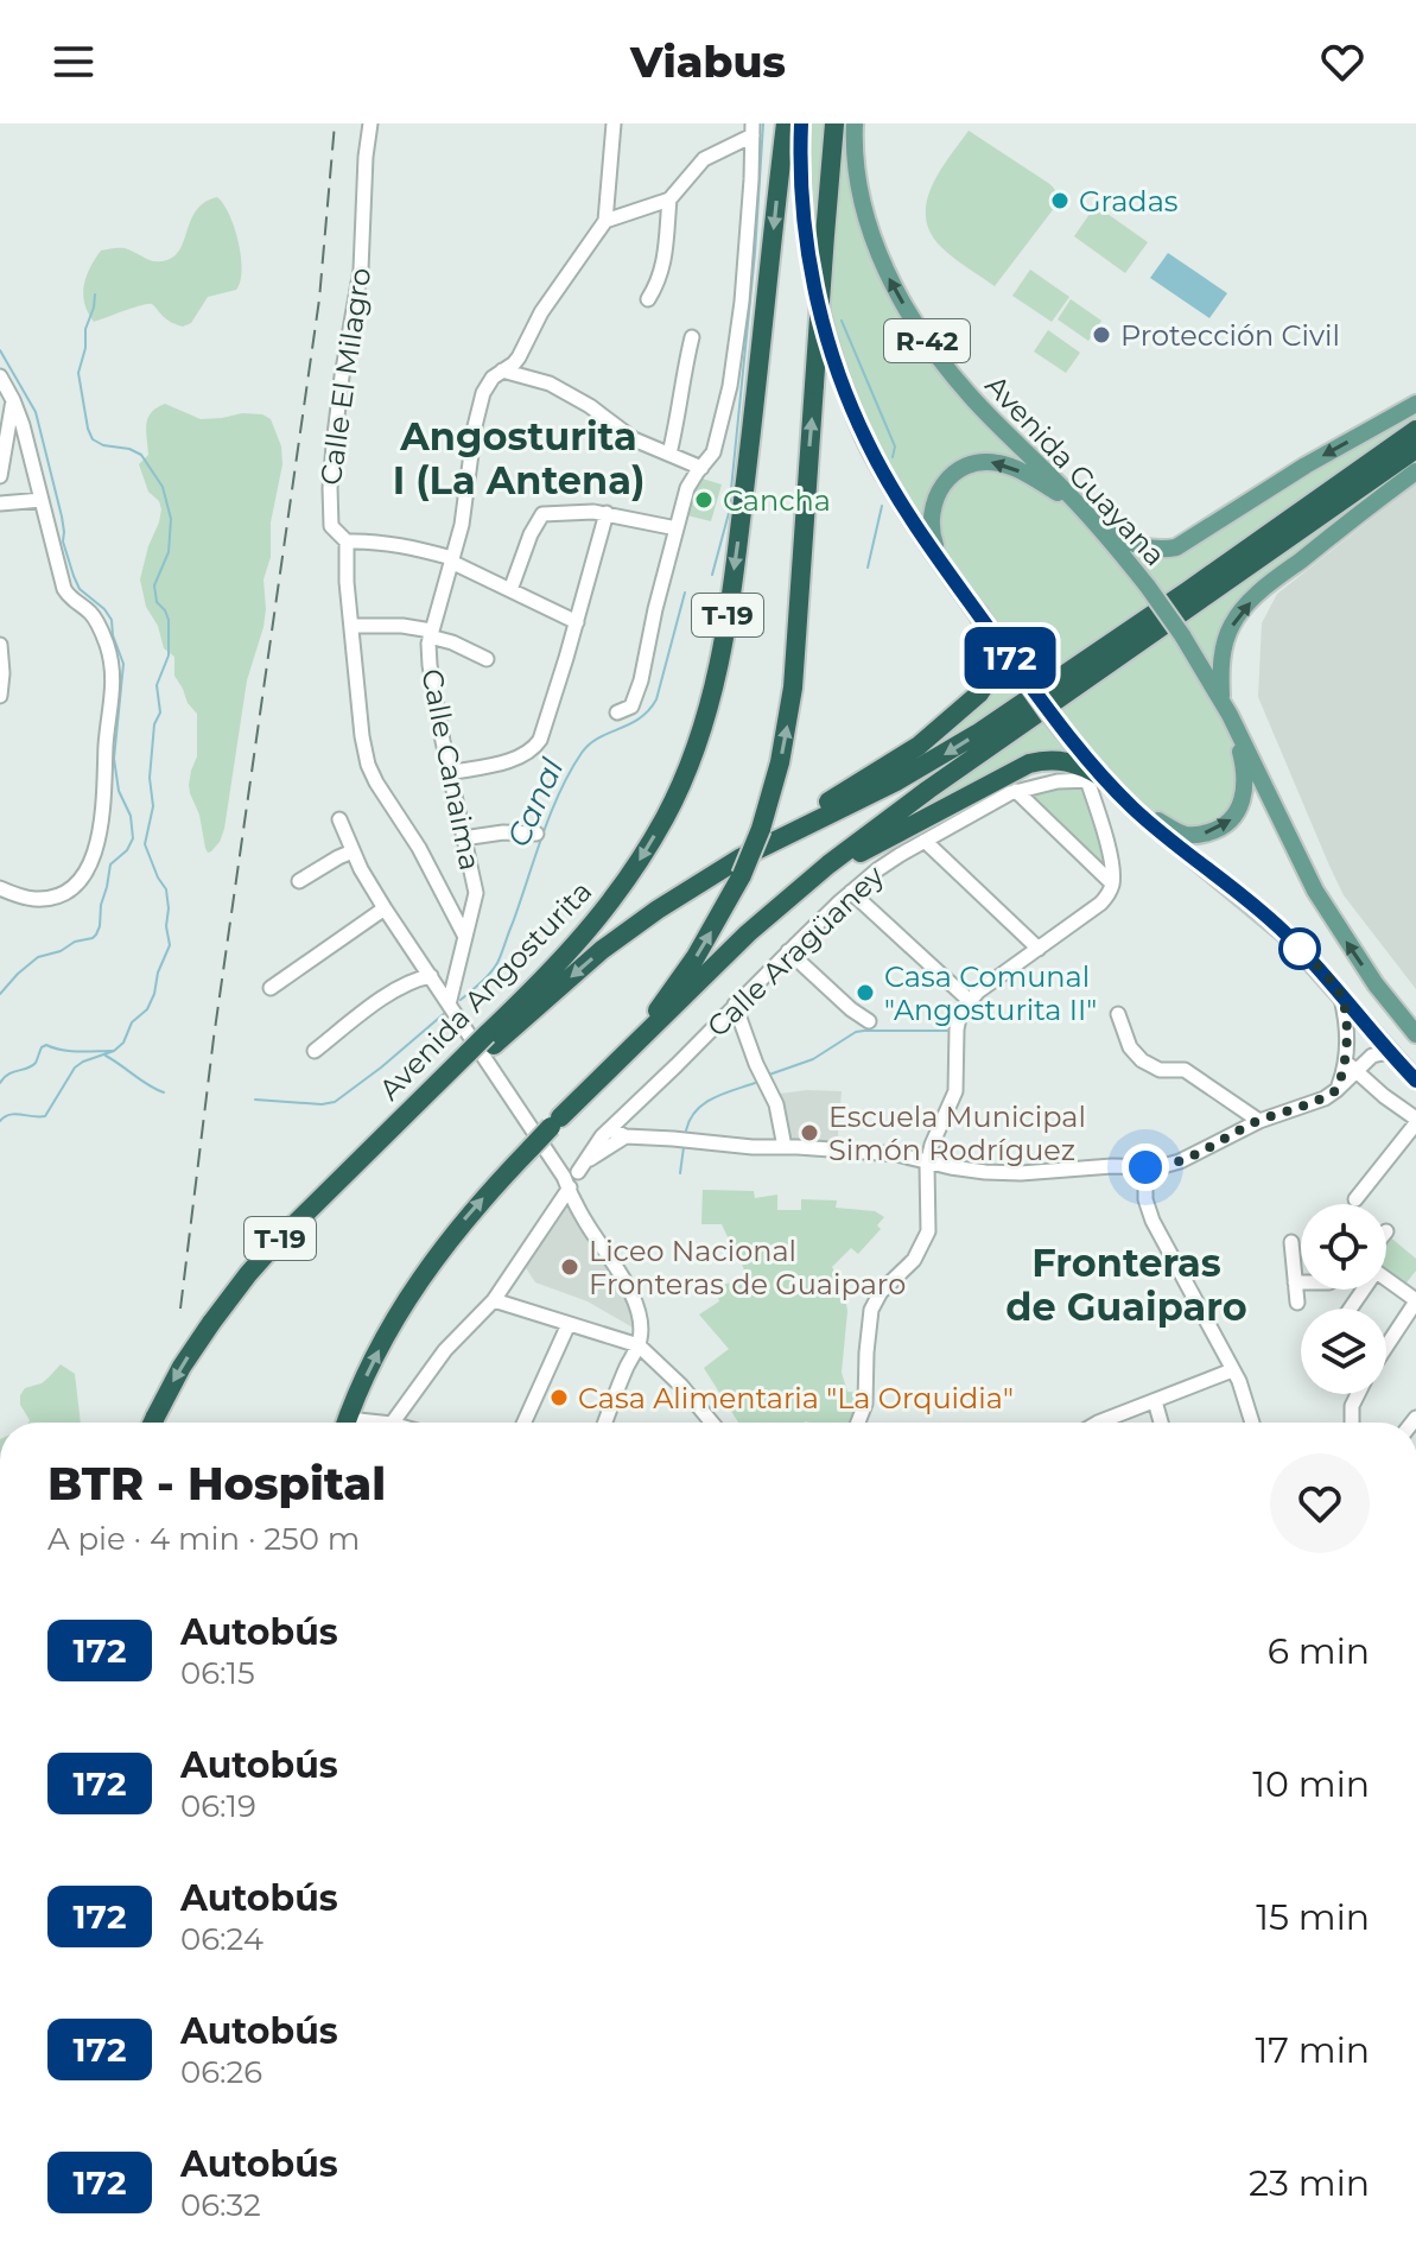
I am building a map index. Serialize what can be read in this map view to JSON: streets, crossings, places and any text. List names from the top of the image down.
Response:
{
  "streets": {
    "highway": ["T-19", "Avenida Angosturita"],
    "main road": ["R-42", "Avenida Guayana"],
    "street": ["Calle El Milagro", "Calle Canaima", "Calle Aragüaney"]
  },
  "crossings": [
    ["Calle El Milagro", "Calle Canaima"],
    ["T-19", "Avenida Angosturita"]
  ],
  "districts": ["Angosturita I (La Antena)", "Fronteras de Guaiparo"],
  "water": ["Canal"],
  "places": [
    "Gradas",
    "Protección Civil",
    "Cancha",
    "Casa Comunal \"Angosturita II\"",
    "Escuela Municipal Simón Rodríguez",
    "Liceo Nacional Fronteras de Guaiparo",
    "Casa Alimentaria \"La Orquidia\""
  ],
  "lines": ["bus line 172"],
  "page": {
    "header": "Viabus",
    "on_map": "172",
    "heading": ["BTR - Hospital", "A pie · 4 min · 250 m"],
    "list": [
      {
        "mark": "172",
        "name": "Autobús",
        "note": "06:15",
        "value": "6 min"
      },
      {
        "mark": "172",
        "name": "Autobús",
        "note": "06:19",
        "value": "10 min"
      },
      {
        "mark": "172",
        "name": "Autobús",
        "note": "06:24",
        "value": "15 min"
      },
      {
        "mark": "172",
        "name": "Autobús",
        "note": "06:26",
        "value": "17 min"
      },
      {
        "mark": "172",
        "name": "Autobús",
        "note": "06:32",
        "value": "23 min"
      }
    ]
  }
}
